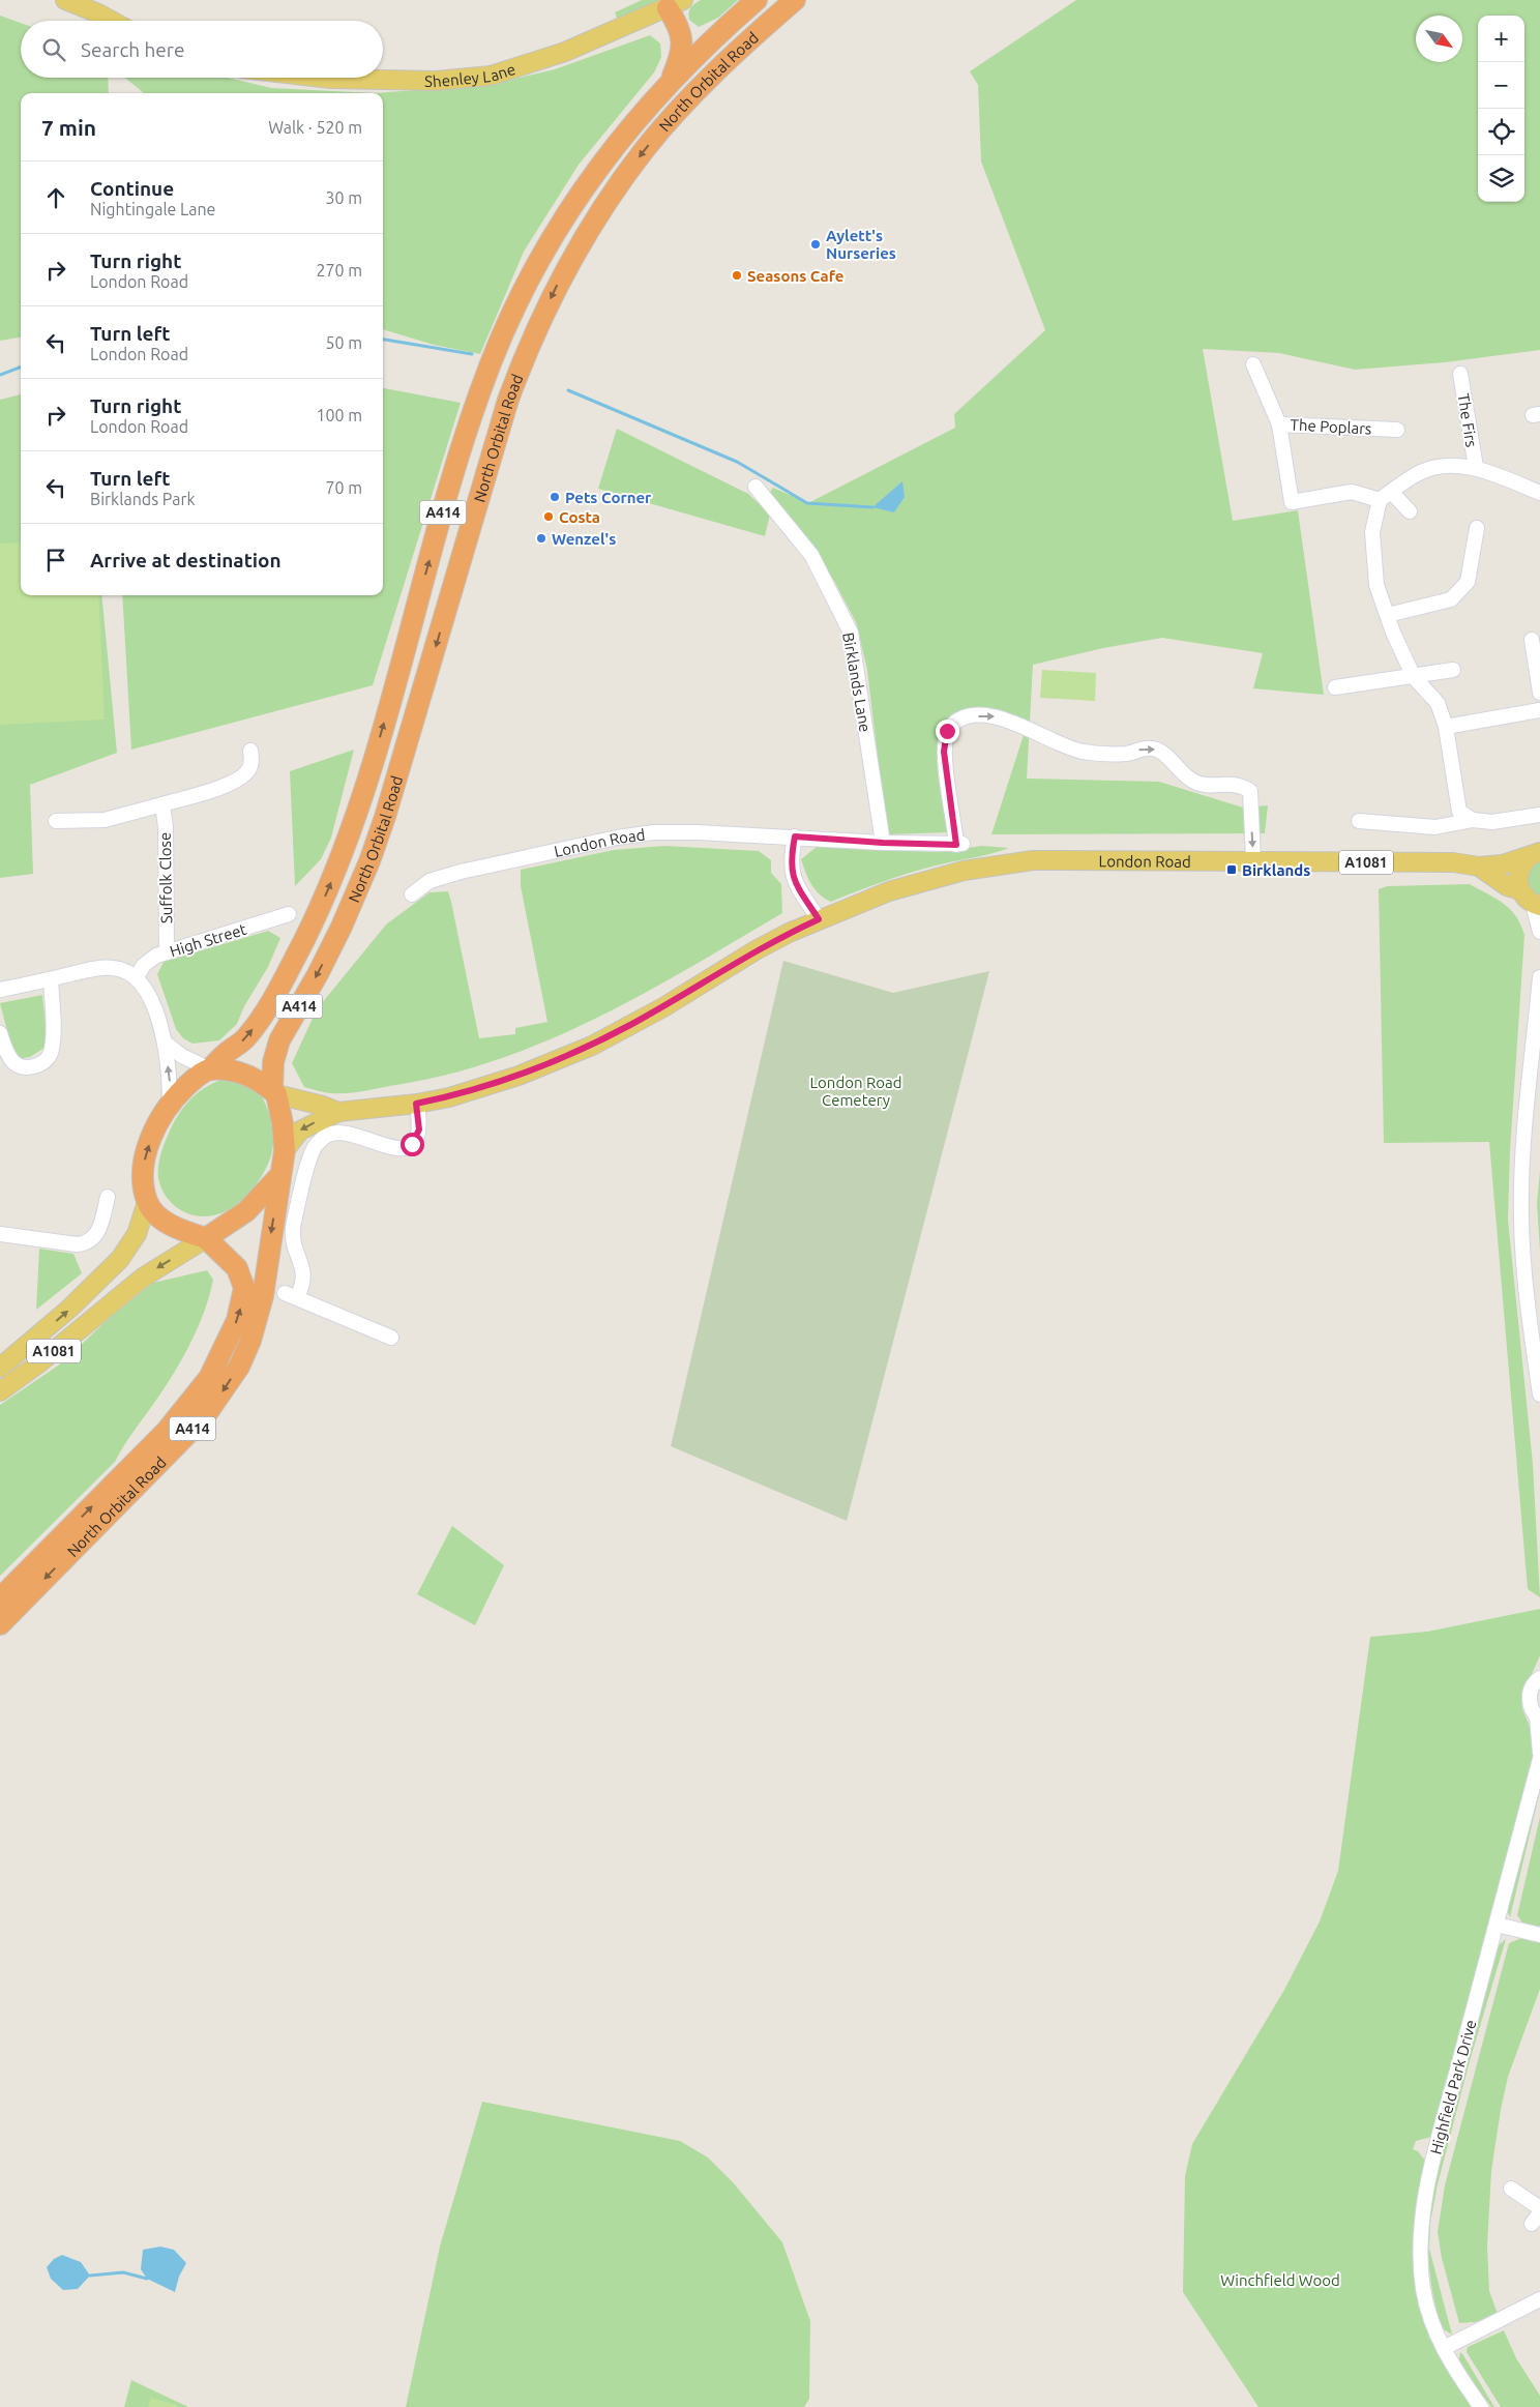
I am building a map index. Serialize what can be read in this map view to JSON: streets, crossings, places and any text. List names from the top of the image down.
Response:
{
  "streets": {
    "highway": ["North Orbital Road", "A414"],
    "main road": ["Shenley Lane", "London Road", "A1081"],
    "street": [
      "The Firs",
      "The Poplars",
      "Birklands Lane",
      "Suffolk Close",
      "High Street",
      "Highfield Park Drive"
    ]
  },
  "crossings": [
    ["North Orbital Road", "London Road"],
    ["North Orbital Road", "A1081"],
    ["Birklands Lane", "London Road"],
    ["London Road", "A1081"],
    ["Suffolk Close", "High Street"]
  ],
  "parks": ["London Road Cemetery", "Winchfield Wood"],
  "places": {
    "other": [
      "Aylett's Nurseries",
      "Seasons Cafe",
      "Pets Corner",
      "Costa",
      "Wenzel's"
    ],
    "transit": ["Birklands"]
  },
  "north": "bottom right",
  "page": {
    "map_buttons": ["+", "−"],
    "search": "Search here",
    "heading": ["7 min", "Walk · 520 m"],
    "list": [
      ["Continue", "Nightingale Lane", "30 m"],
      ["Turn right", "London Road", "270 m"],
      ["Turn left", "London Road", "50 m"],
      ["Turn right", "London Road", "100 m"],
      ["Turn left", "Birklands Park", "70 m"],
      "Arrive at destination"
    ]
  }
}
